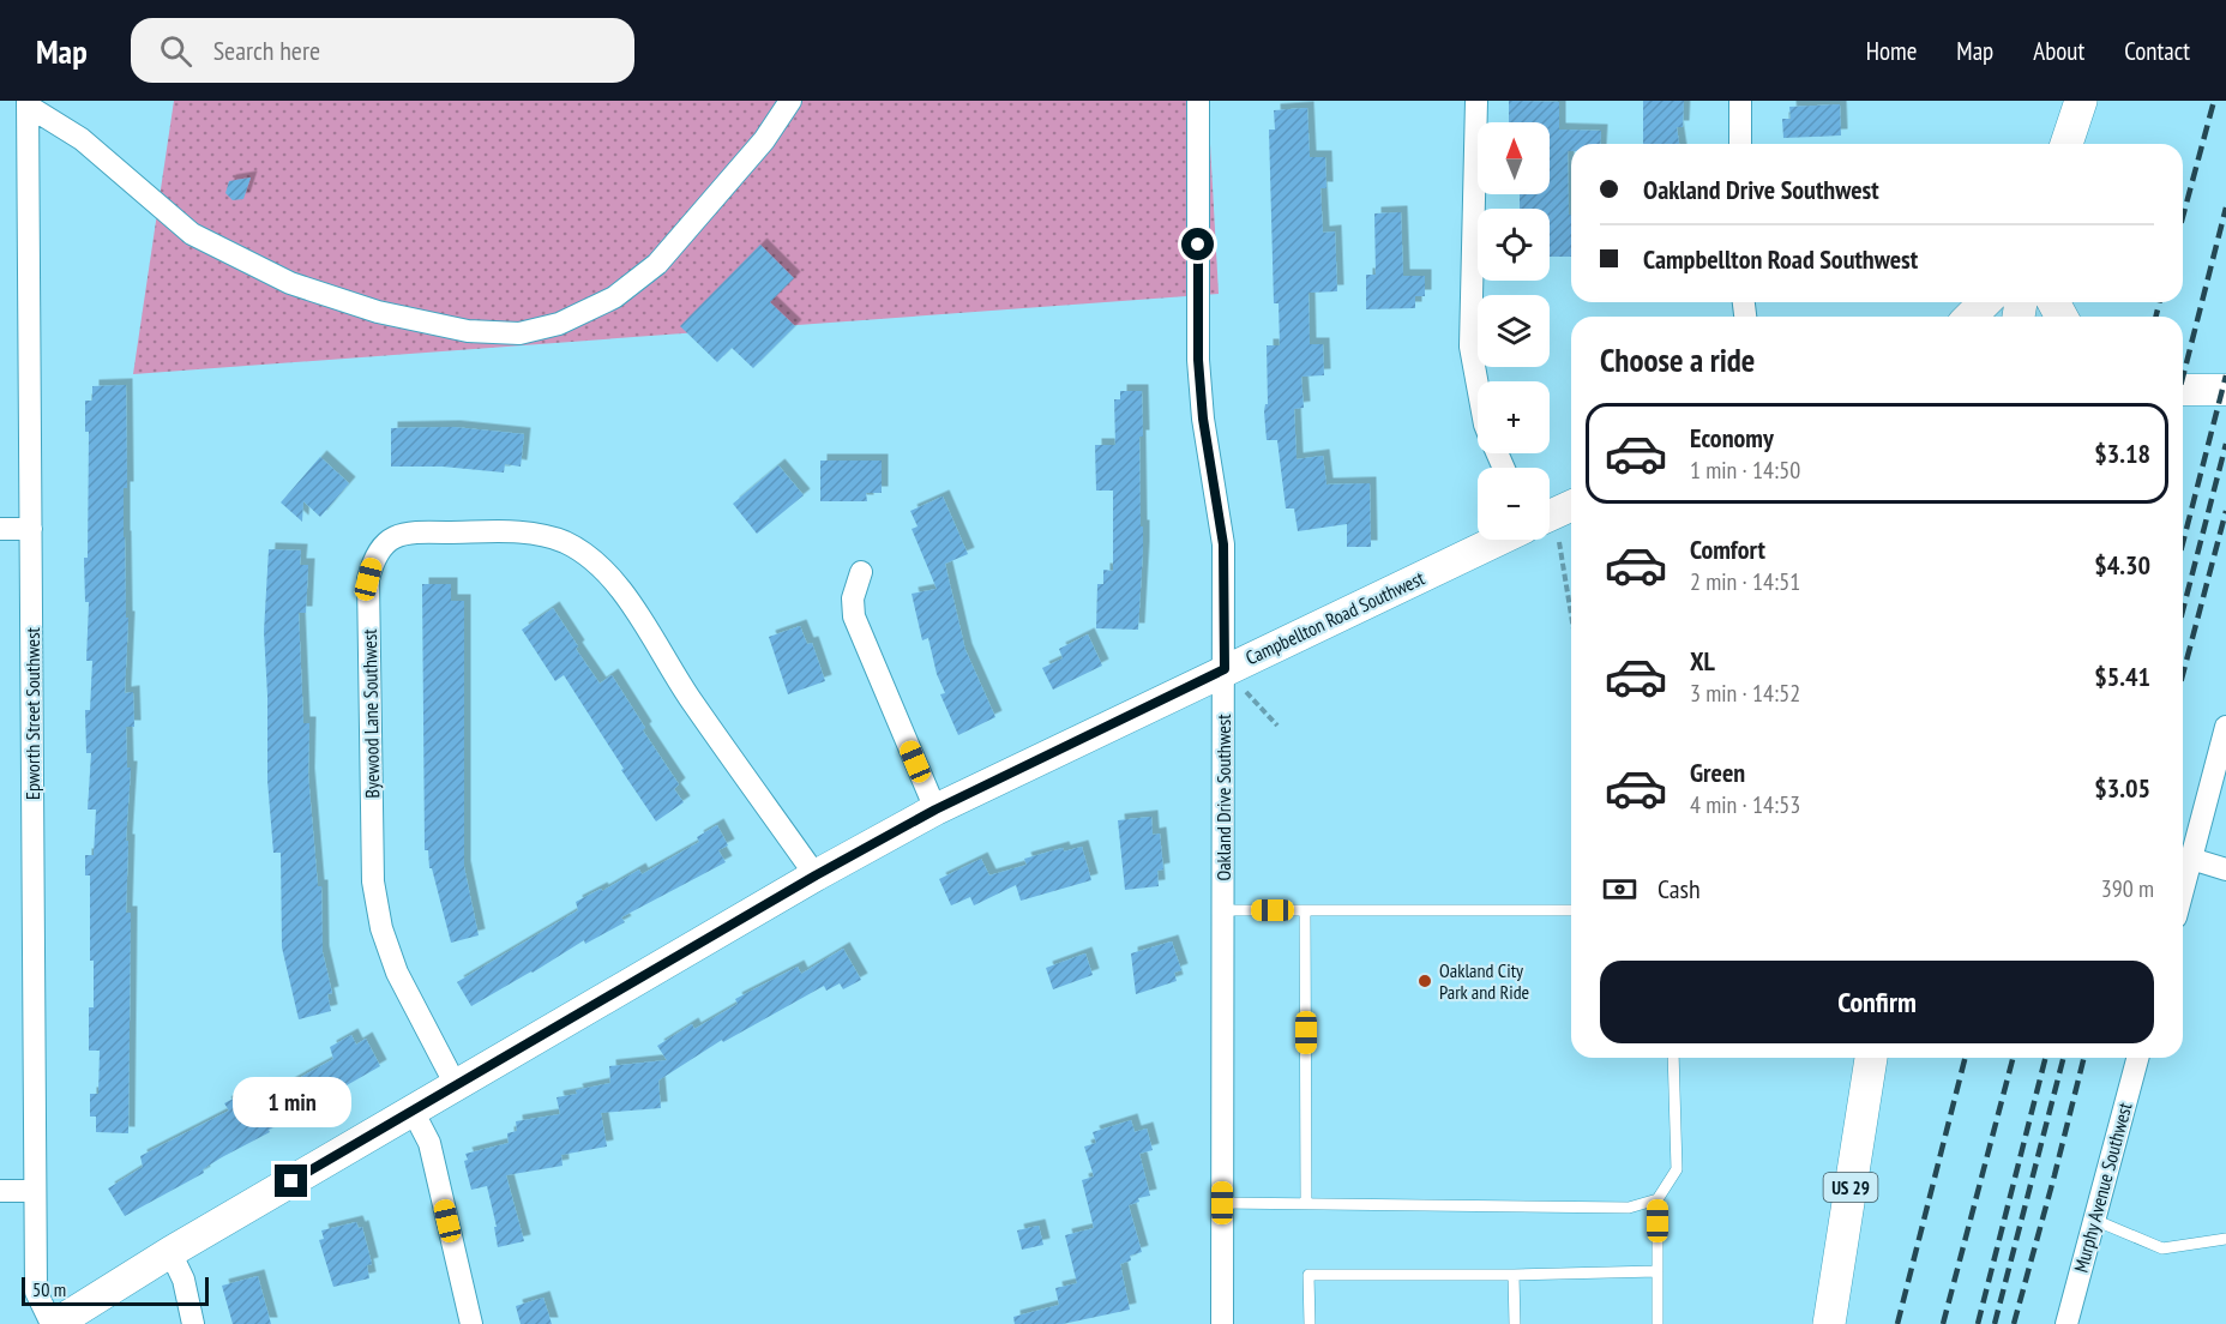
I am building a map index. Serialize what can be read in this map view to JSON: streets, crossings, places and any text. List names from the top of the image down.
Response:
{
  "streets": {
    "main road": ["Campbellton Road Southwest", "US 29"],
    "street": [
      "Epworth Street Southwest",
      "Byewood Lane Southwest",
      "Oakland Drive Southwest",
      "Murphy Avenue Southwest"
    ]
  },
  "crossings": [
    ["Campbellton Road Southwest", "Epworth Street Southwest"],
    ["Campbellton Road Southwest", "Byewood Lane Southwest"],
    ["Campbellton Road Southwest", "Oakland Drive Southwest"]
  ],
  "places": ["Oakland City Park and Ride"],
  "scale_bar": "50 m",
  "north": "top",
  "page": {
    "header": "Map",
    "search": "Search here",
    "nav": [
      "Home",
      "Map",
      "About",
      "Contact"
    ],
    "map_buttons": ["+", "−"],
    "banner": ["Oakland Drive Southwest", "Campbellton Road Southwest"],
    "heading": "Choose a ride",
    "list": [
      {
        "name": "Economy",
        "note": "1 min · 14:50",
        "value": "$3.18"
      },
      {
        "name": "Comfort",
        "note": "2 min · 14:51",
        "value": "$4.30"
      },
      {
        "name": "XL",
        "note": "3 min · 14:52",
        "value": "$5.41"
      },
      {
        "name": "Green",
        "note": "4 min · 14:53",
        "value": "$3.05"
      }
    ],
    "pay": ["Cash", "390 m"],
    "buttons": "Confirm",
    "bubble": "1 min",
    "scale": "50 m"
  }
}
